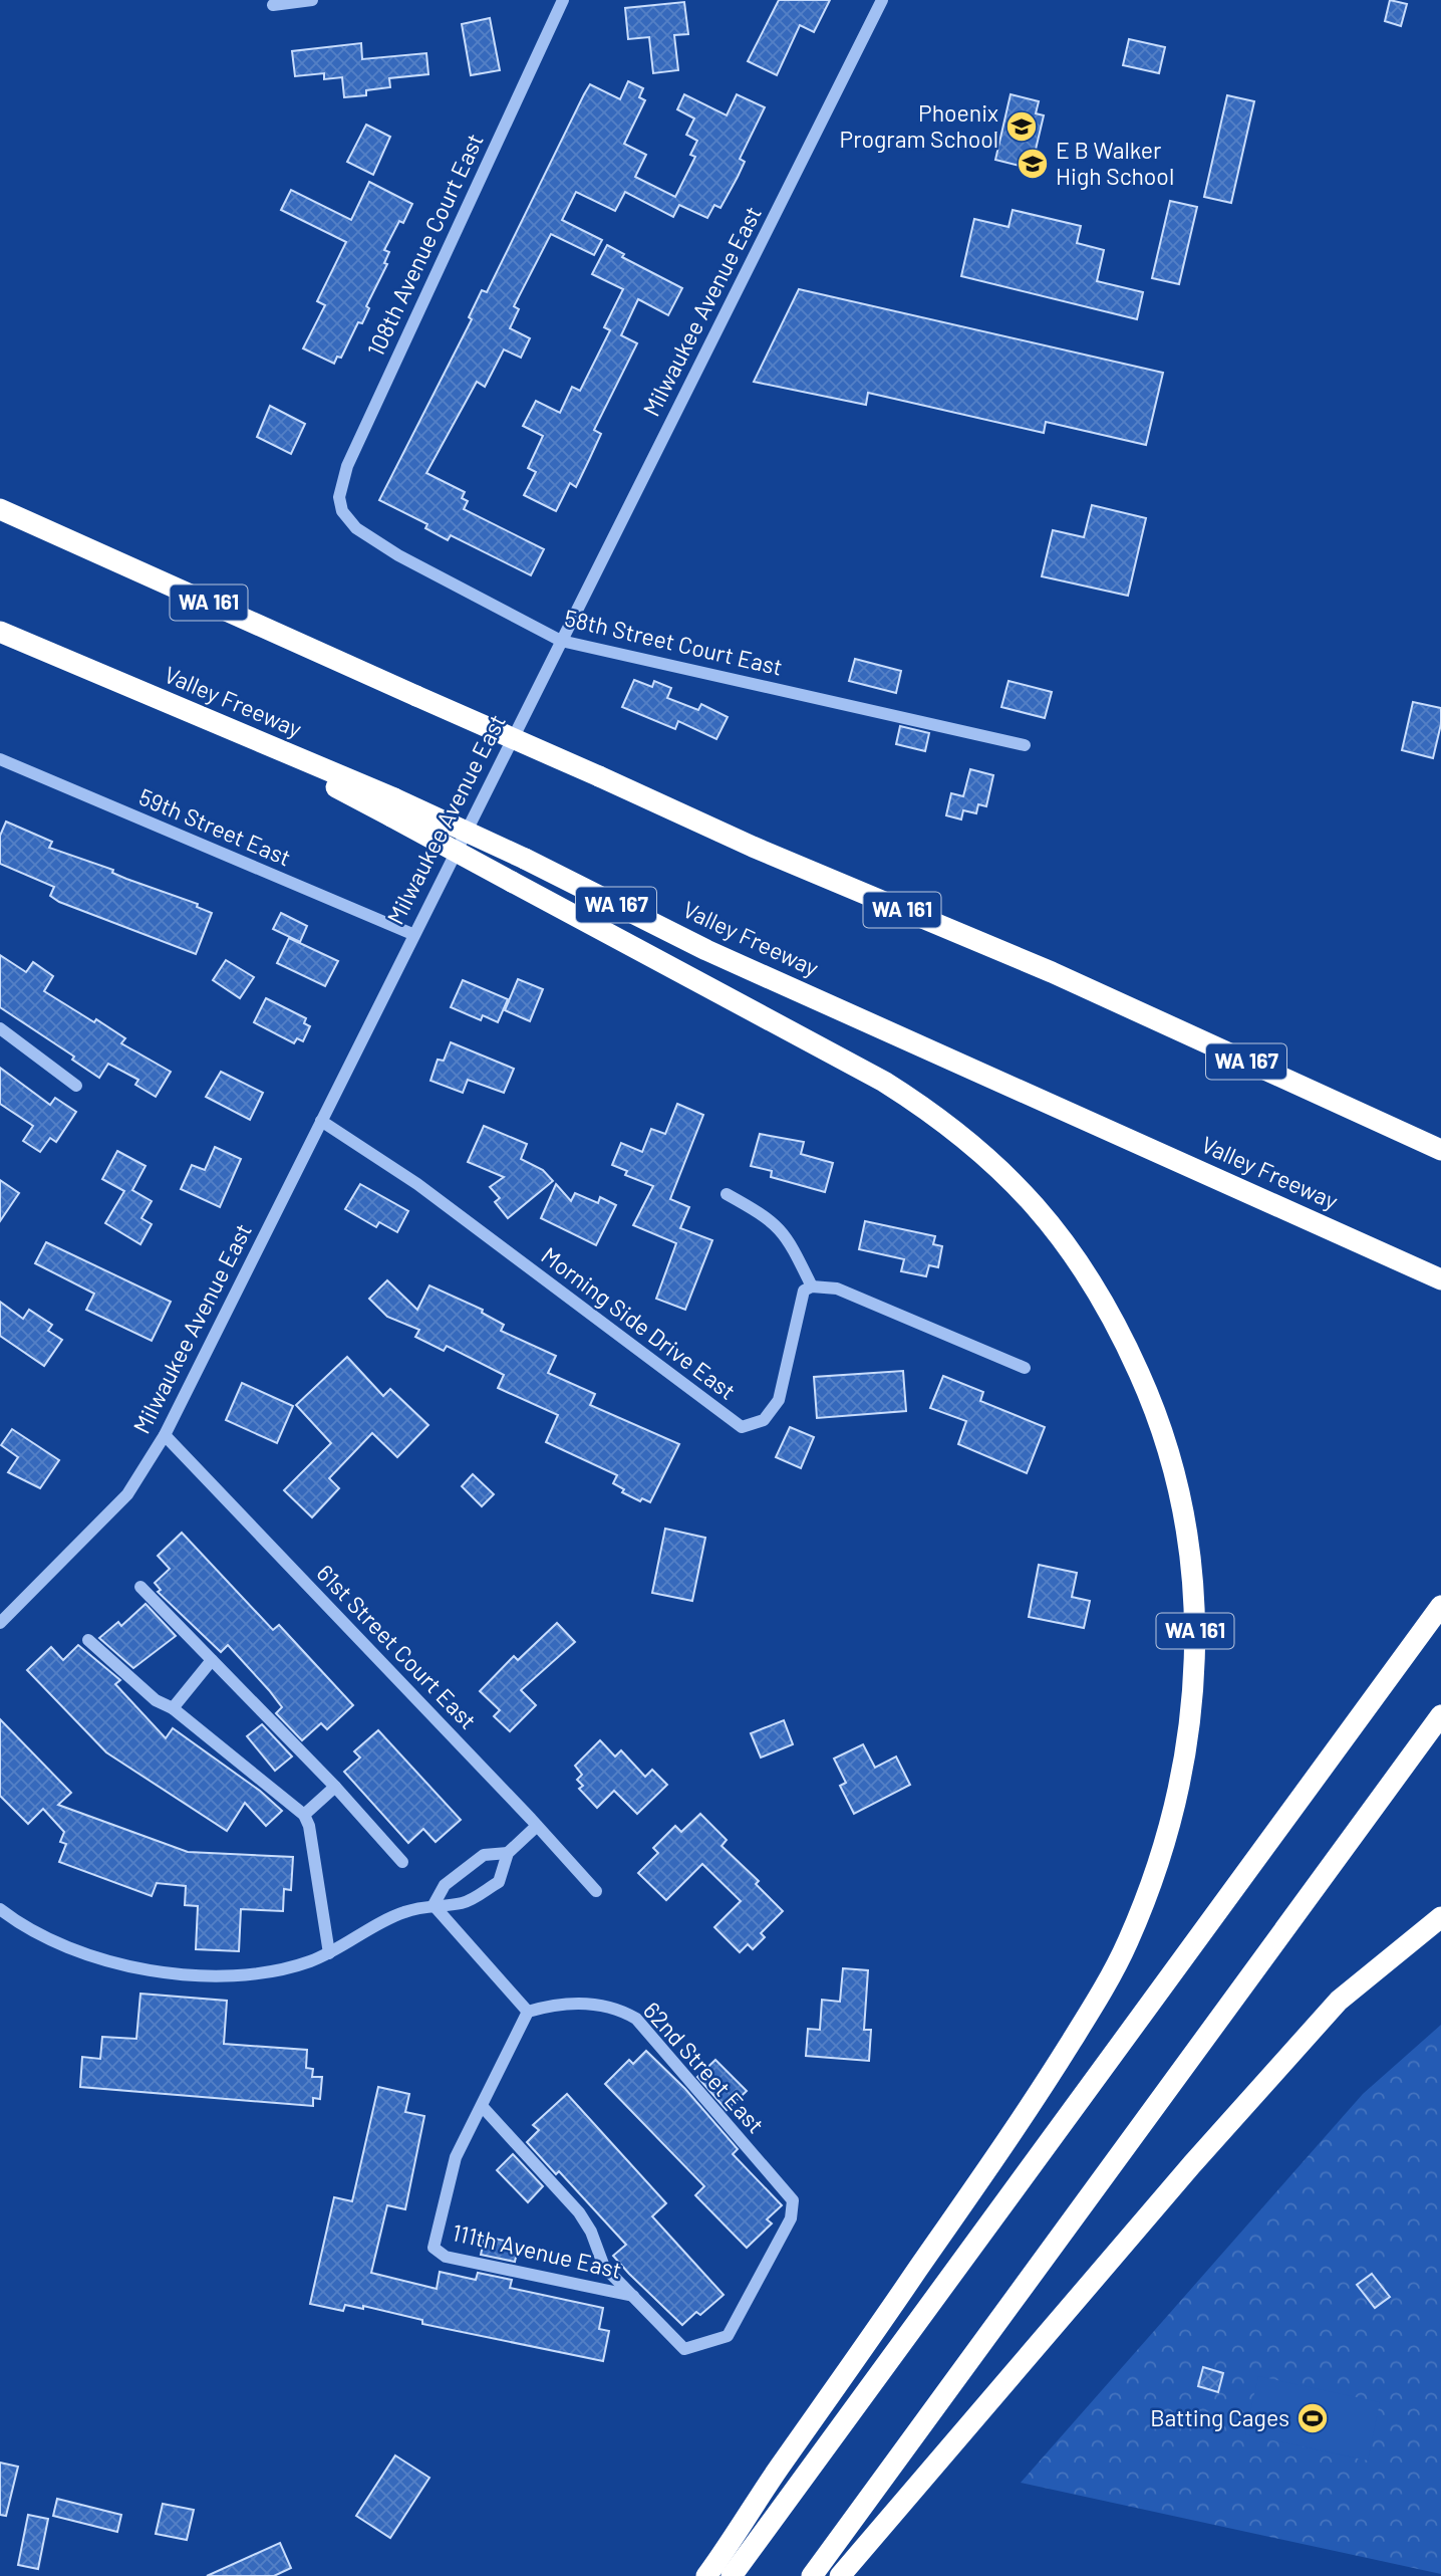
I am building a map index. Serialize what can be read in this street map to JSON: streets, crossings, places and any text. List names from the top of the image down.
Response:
{
  "streets": {
    "highway": ["WA 161", "Valley Freeway", "WA 167"],
    "street": [
      "108th Avenue Court East",
      "Milwaukee Avenue East",
      "58th Street Court East",
      "59th Street East",
      "Morning Side Drive East",
      "61st Street Court East",
      "62nd Street East",
      "111th Avenue East"
    ]
  },
  "crossings": [
    ["108th Avenue Court East", "58th Street Court East"],
    ["Milwaukee Avenue East", "58th Street Court East"],
    ["Milwaukee Avenue East", "59th Street East"],
    ["Milwaukee Avenue East", "Morning Side Drive East"],
    ["Milwaukee Avenue East", "61st Street Court East"],
    ["WA 161", "Valley Freeway"],
    ["WA 161", "WA 167"],
    ["62nd Street East", "111th Avenue East"]
  ],
  "places": {
    "school or university": ["Phoenix Program School", "E B Walker High School"],
    "sports": ["Batting Cages"]
  }
}
